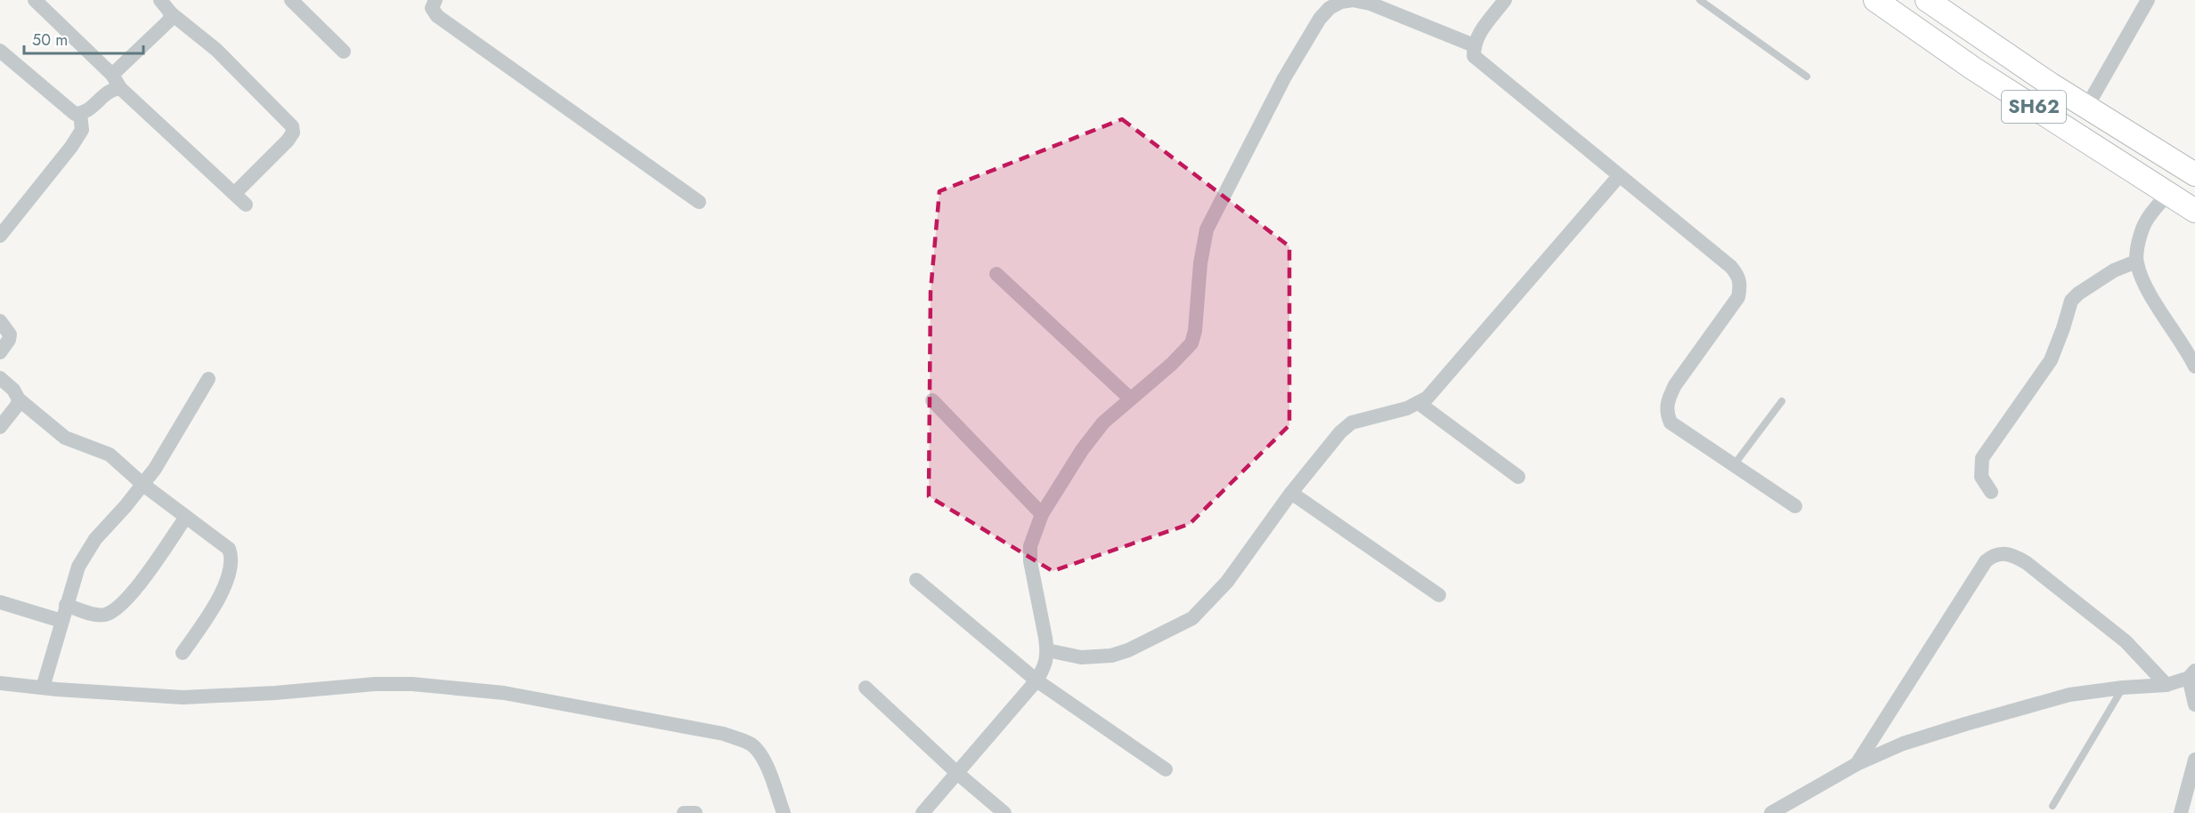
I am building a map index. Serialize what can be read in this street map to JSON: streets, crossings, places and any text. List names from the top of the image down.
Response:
{
  "streets": {
    "main road": ["SH62"]
  },
  "scale_bar": "50 m"
}
